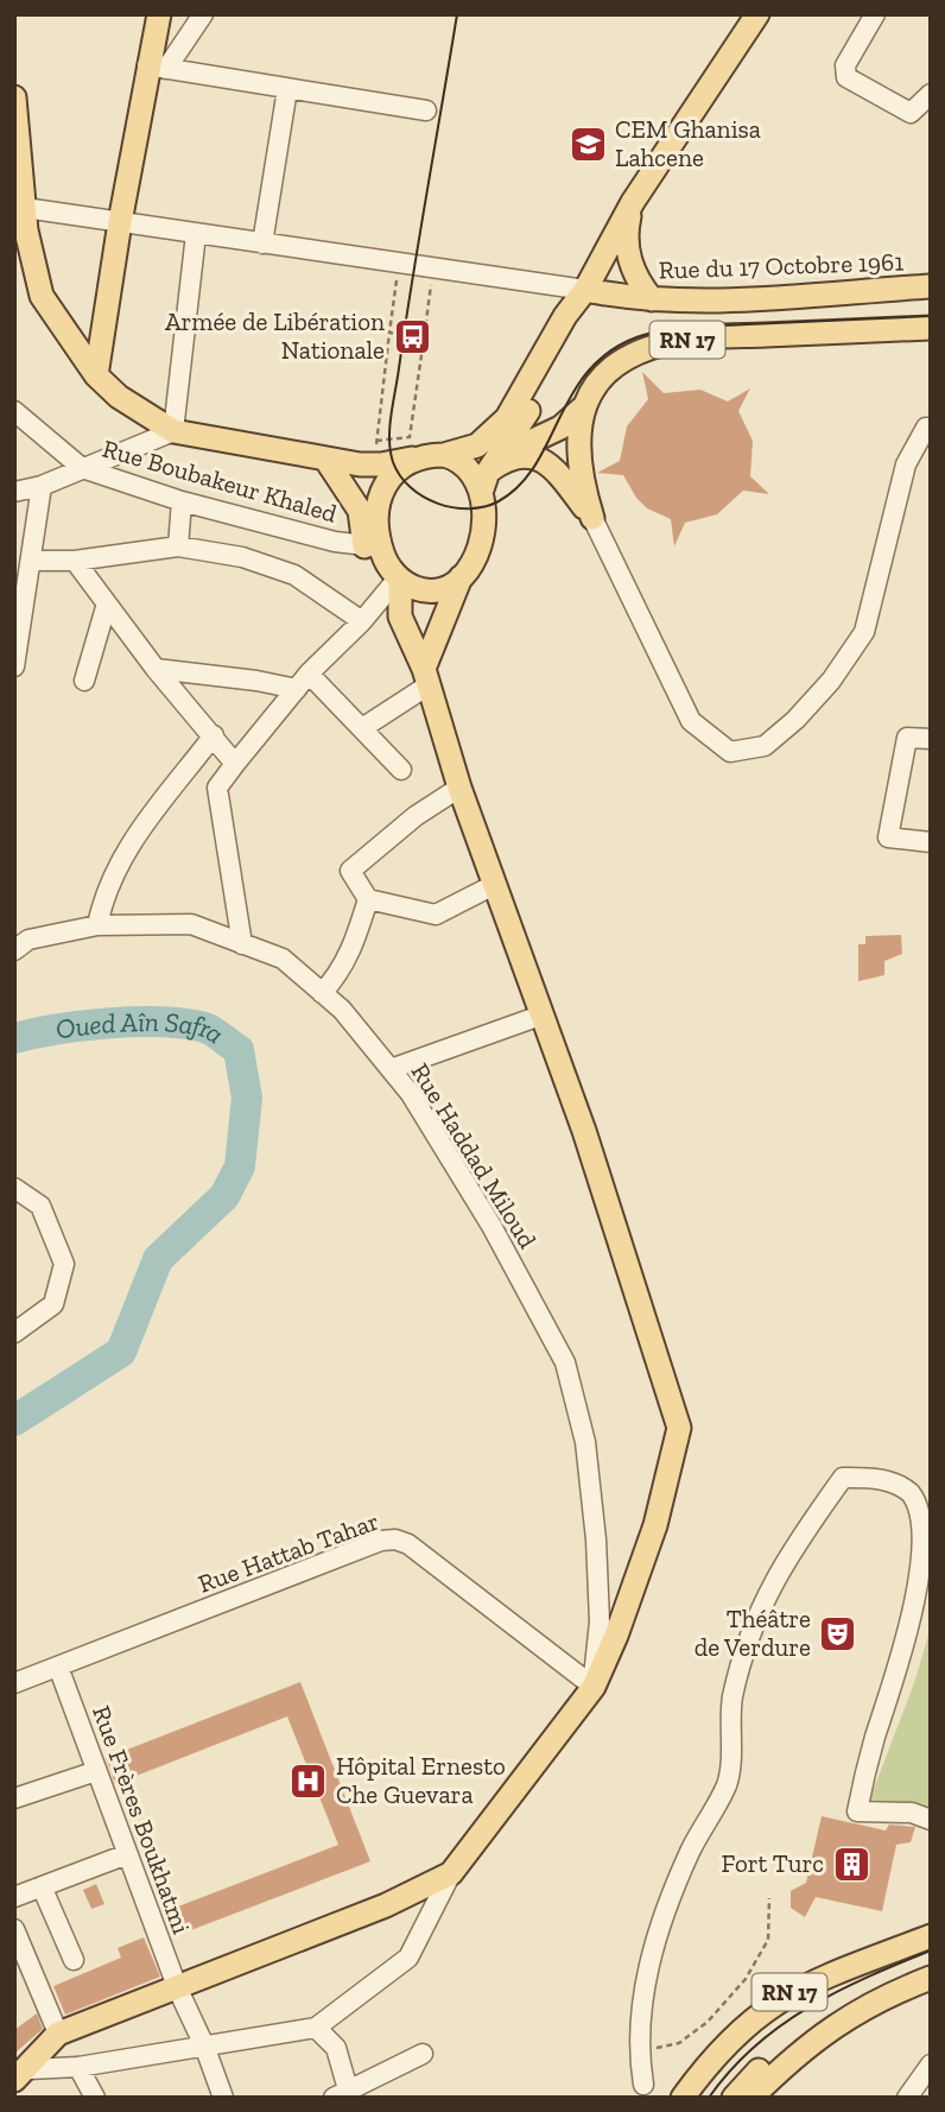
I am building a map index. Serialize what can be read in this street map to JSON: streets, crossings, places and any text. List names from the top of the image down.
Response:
{
  "streets": {
    "main road": ["Rue du 17 Octobre 1961", "RN 17"],
    "street": [
      "Rue Boubakeur Khaled",
      "Rue Haddad Miloud",
      "Rue Hattab Tahar",
      "Rue Frères Boukhatmi"
    ]
  },
  "crossings": [
    ["Rue Haddad Miloud", "Rue Hattab Tahar"],
    ["Rue Hattab Tahar", "Rue Frères Boukhatmi"]
  ],
  "water": ["Oued Aîn Safra"],
  "places": {
    "school or university": ["CEM Ghanisa Lahcene"],
    "bus stop": ["Armée de Libération Nationale"],
    "theatre": ["Théâtre de Verdure"],
    "hospital": ["Hôpital Ernesto Che Guevara"],
    "building": ["Fort Turc"]
  }
}
